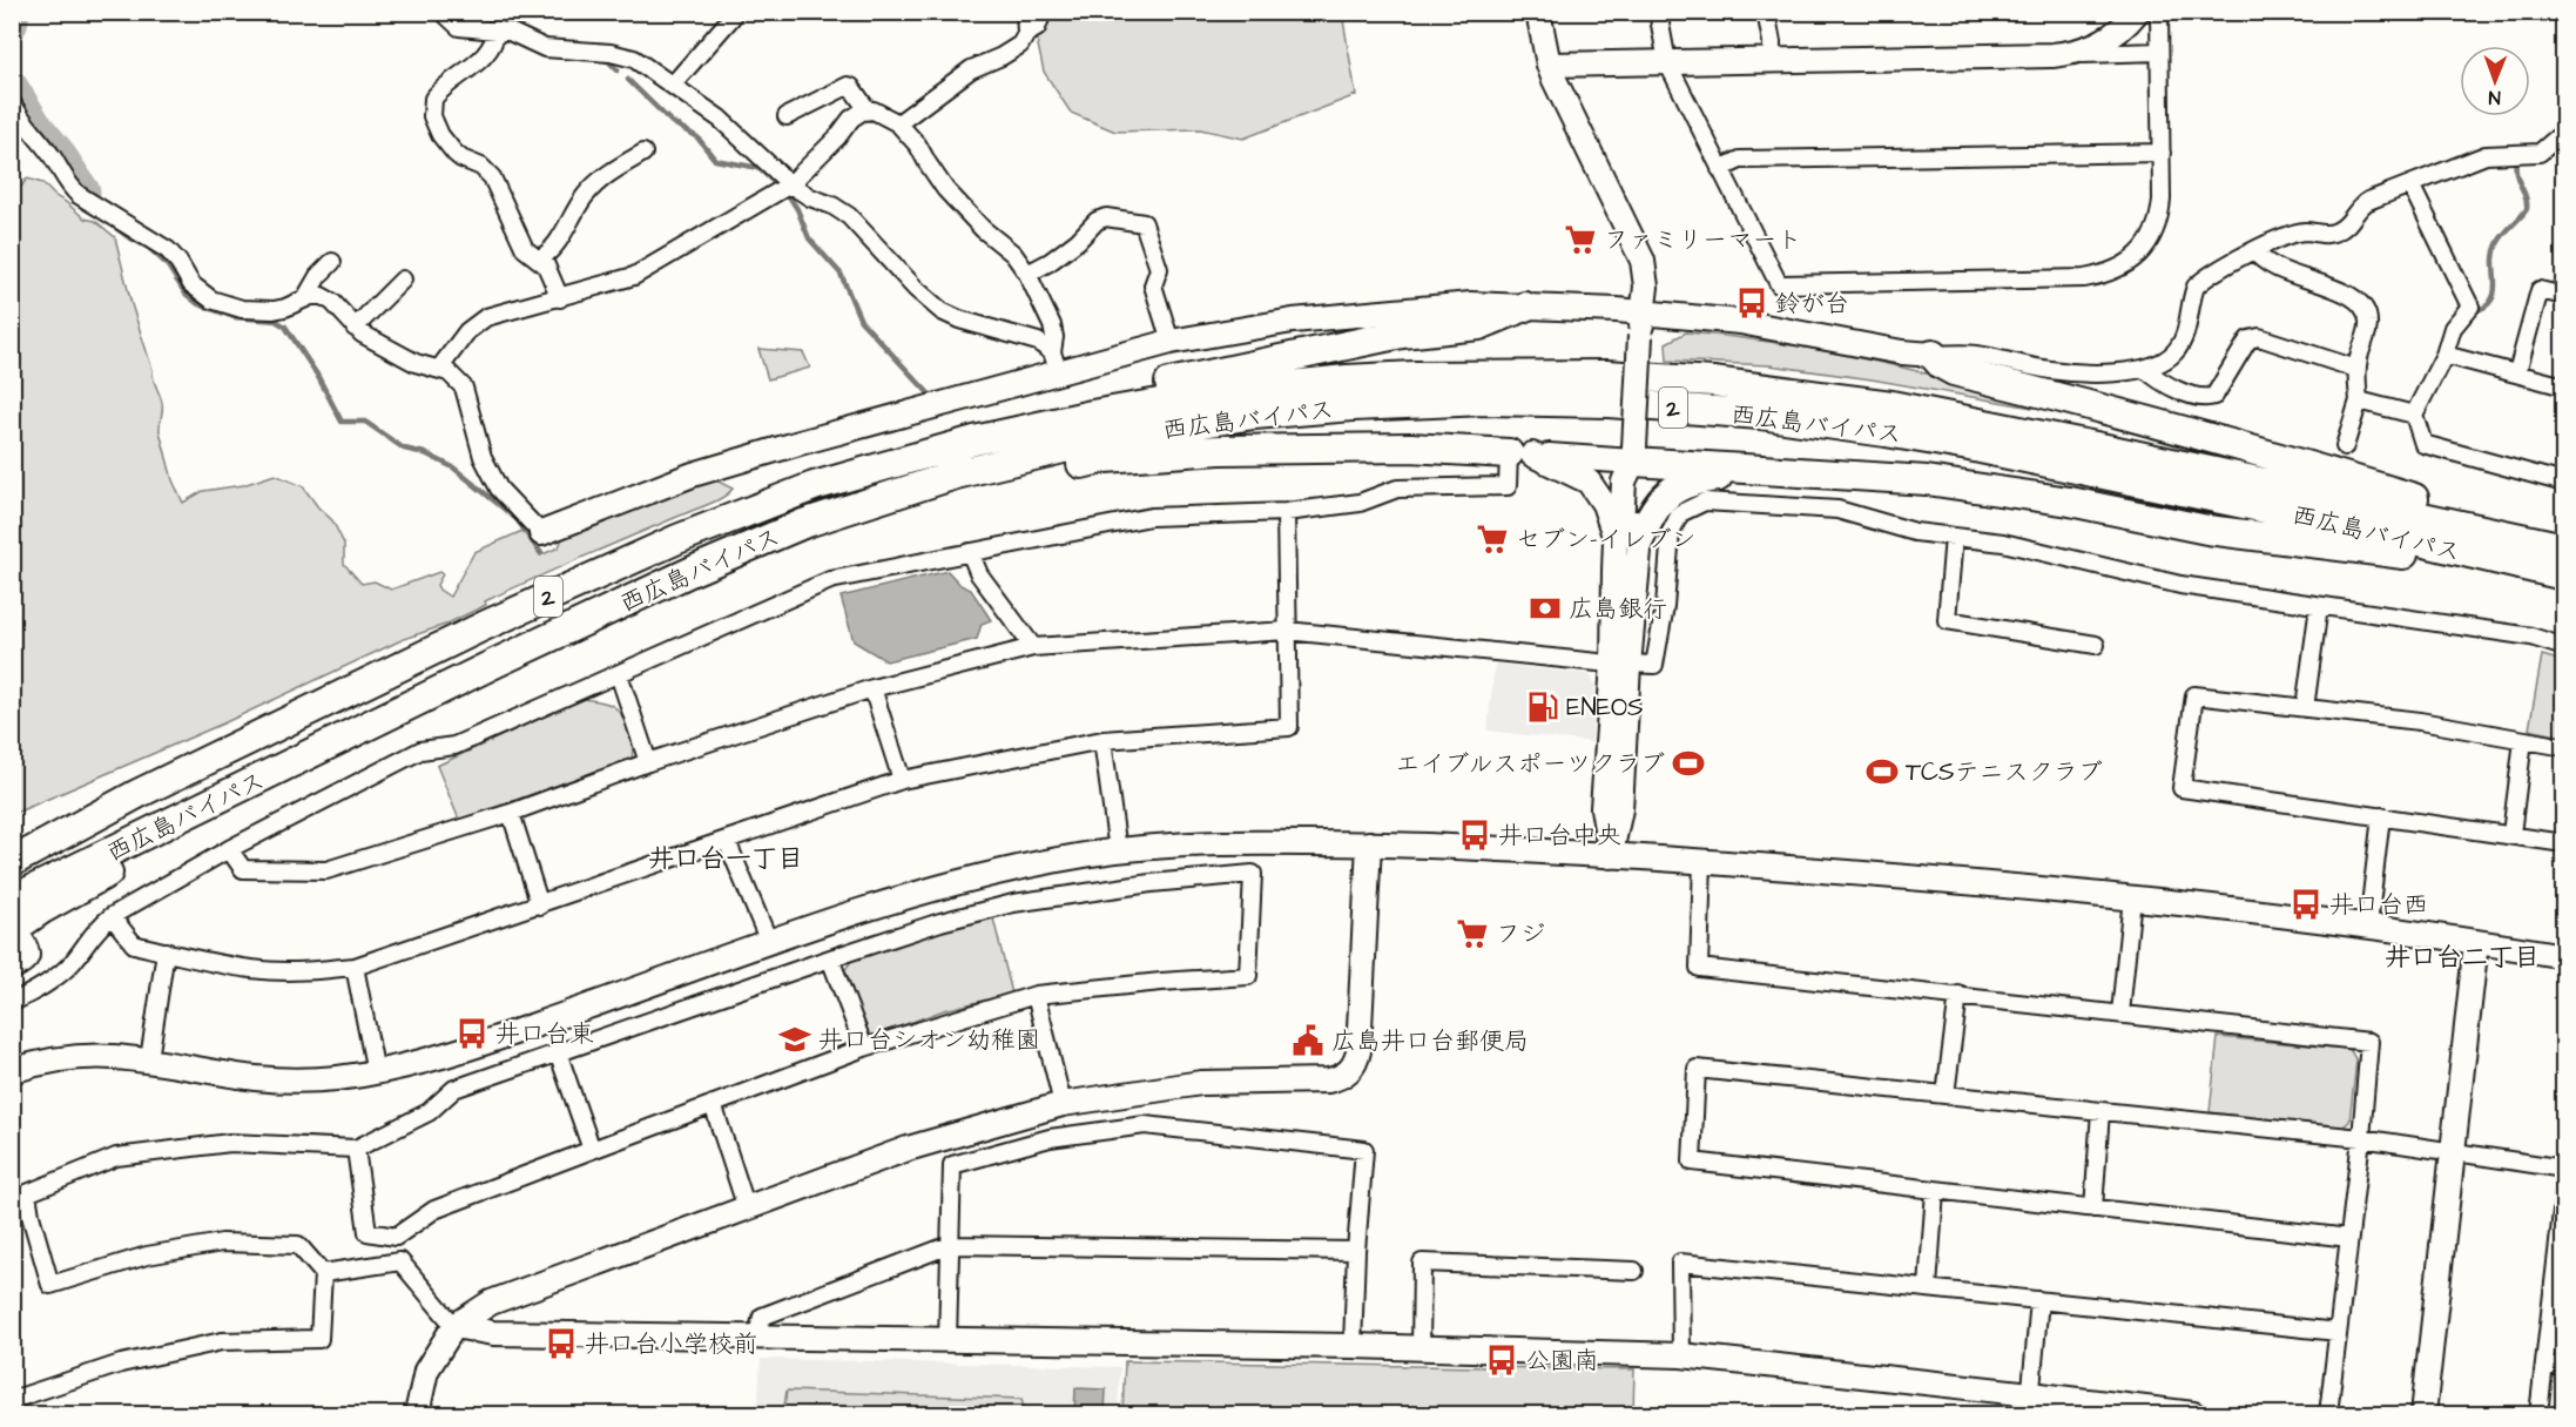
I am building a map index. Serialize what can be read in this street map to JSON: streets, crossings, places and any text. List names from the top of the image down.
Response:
{
  "streets": {
    "highway": ["2", "西広島バイパス"]
  },
  "districts": ["井口台一丁目", "井口台二丁目"],
  "places": {
    "supermarket": ["ファミリーマート", "セブン-イレブン", "フジ"],
    "bus stop": [
      "鈴が台",
      "井口台中央",
      "井口台西",
      "井口台東",
      "井口台小学校前",
      "公園南"
    ],
    "bank": ["広島銀行"],
    "fuel station": ["ENEOS"],
    "sports": ["エイブルスポーツクラブ", "TCSテニスクラブ"],
    "school or university": ["井口台シオン幼稚園"],
    "public building": ["広島井口台郵便局"]
  },
  "north": "bottom"
}
